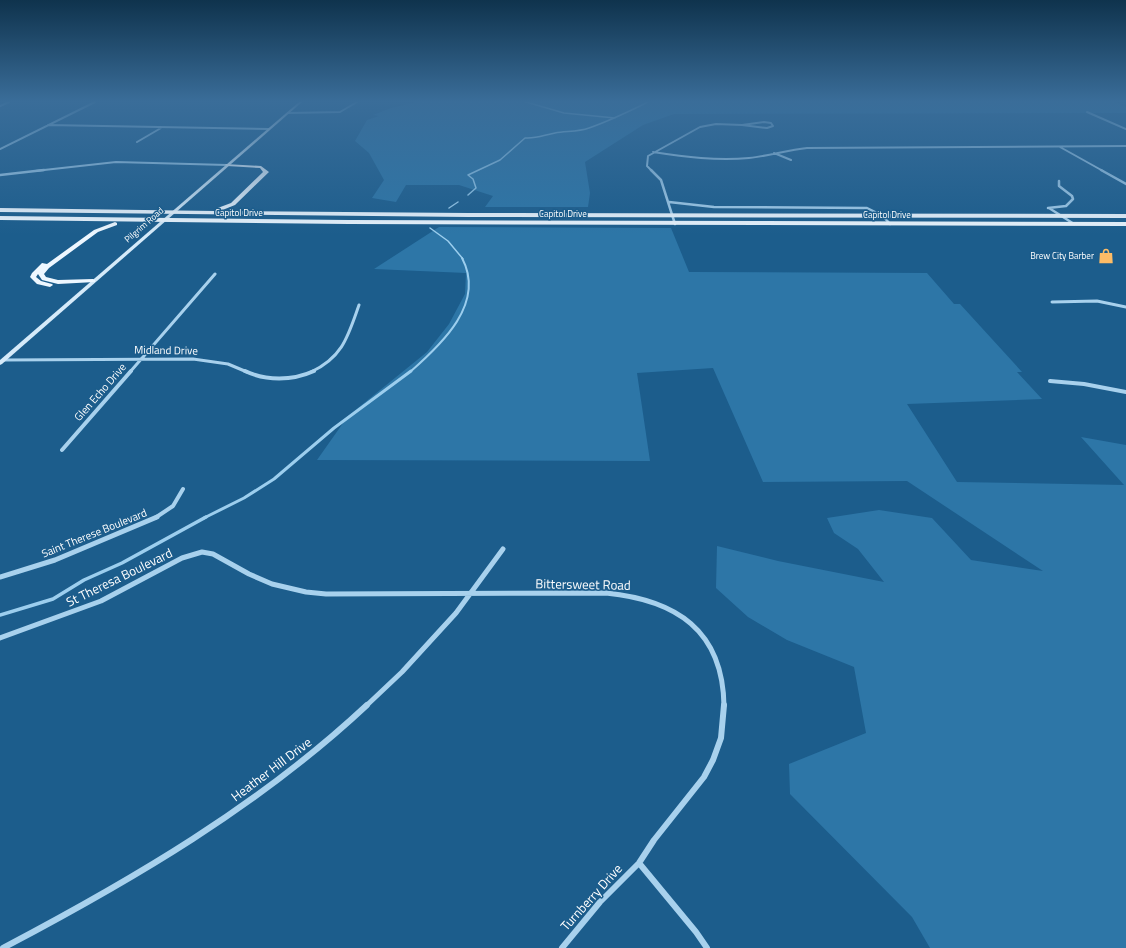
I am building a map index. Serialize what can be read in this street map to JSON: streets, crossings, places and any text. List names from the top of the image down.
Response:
{
  "streets": {
    "main road": ["Capitol Drive", "Pilgrim Road"],
    "street": [
      "Midland Drive",
      "Glen Echo Drive",
      "Saint Therese Boulevard",
      "St Theresa Boulevard",
      "Bittersweet Road",
      "Heather Hill Drive",
      "Turnberry Drive"
    ]
  },
  "crossings": [
    ["Pilgrim Road", "Midland Drive"],
    ["Midland Drive", "Glen Echo Drive"],
    ["St Theresa Boulevard", "Bittersweet Road"],
    ["Bittersweet Road", "Heather Hill Drive"],
    ["Bittersweet Road", "Turnberry Drive"]
  ],
  "places": {
    "shop": ["Brew City Barber"]
  }
}
